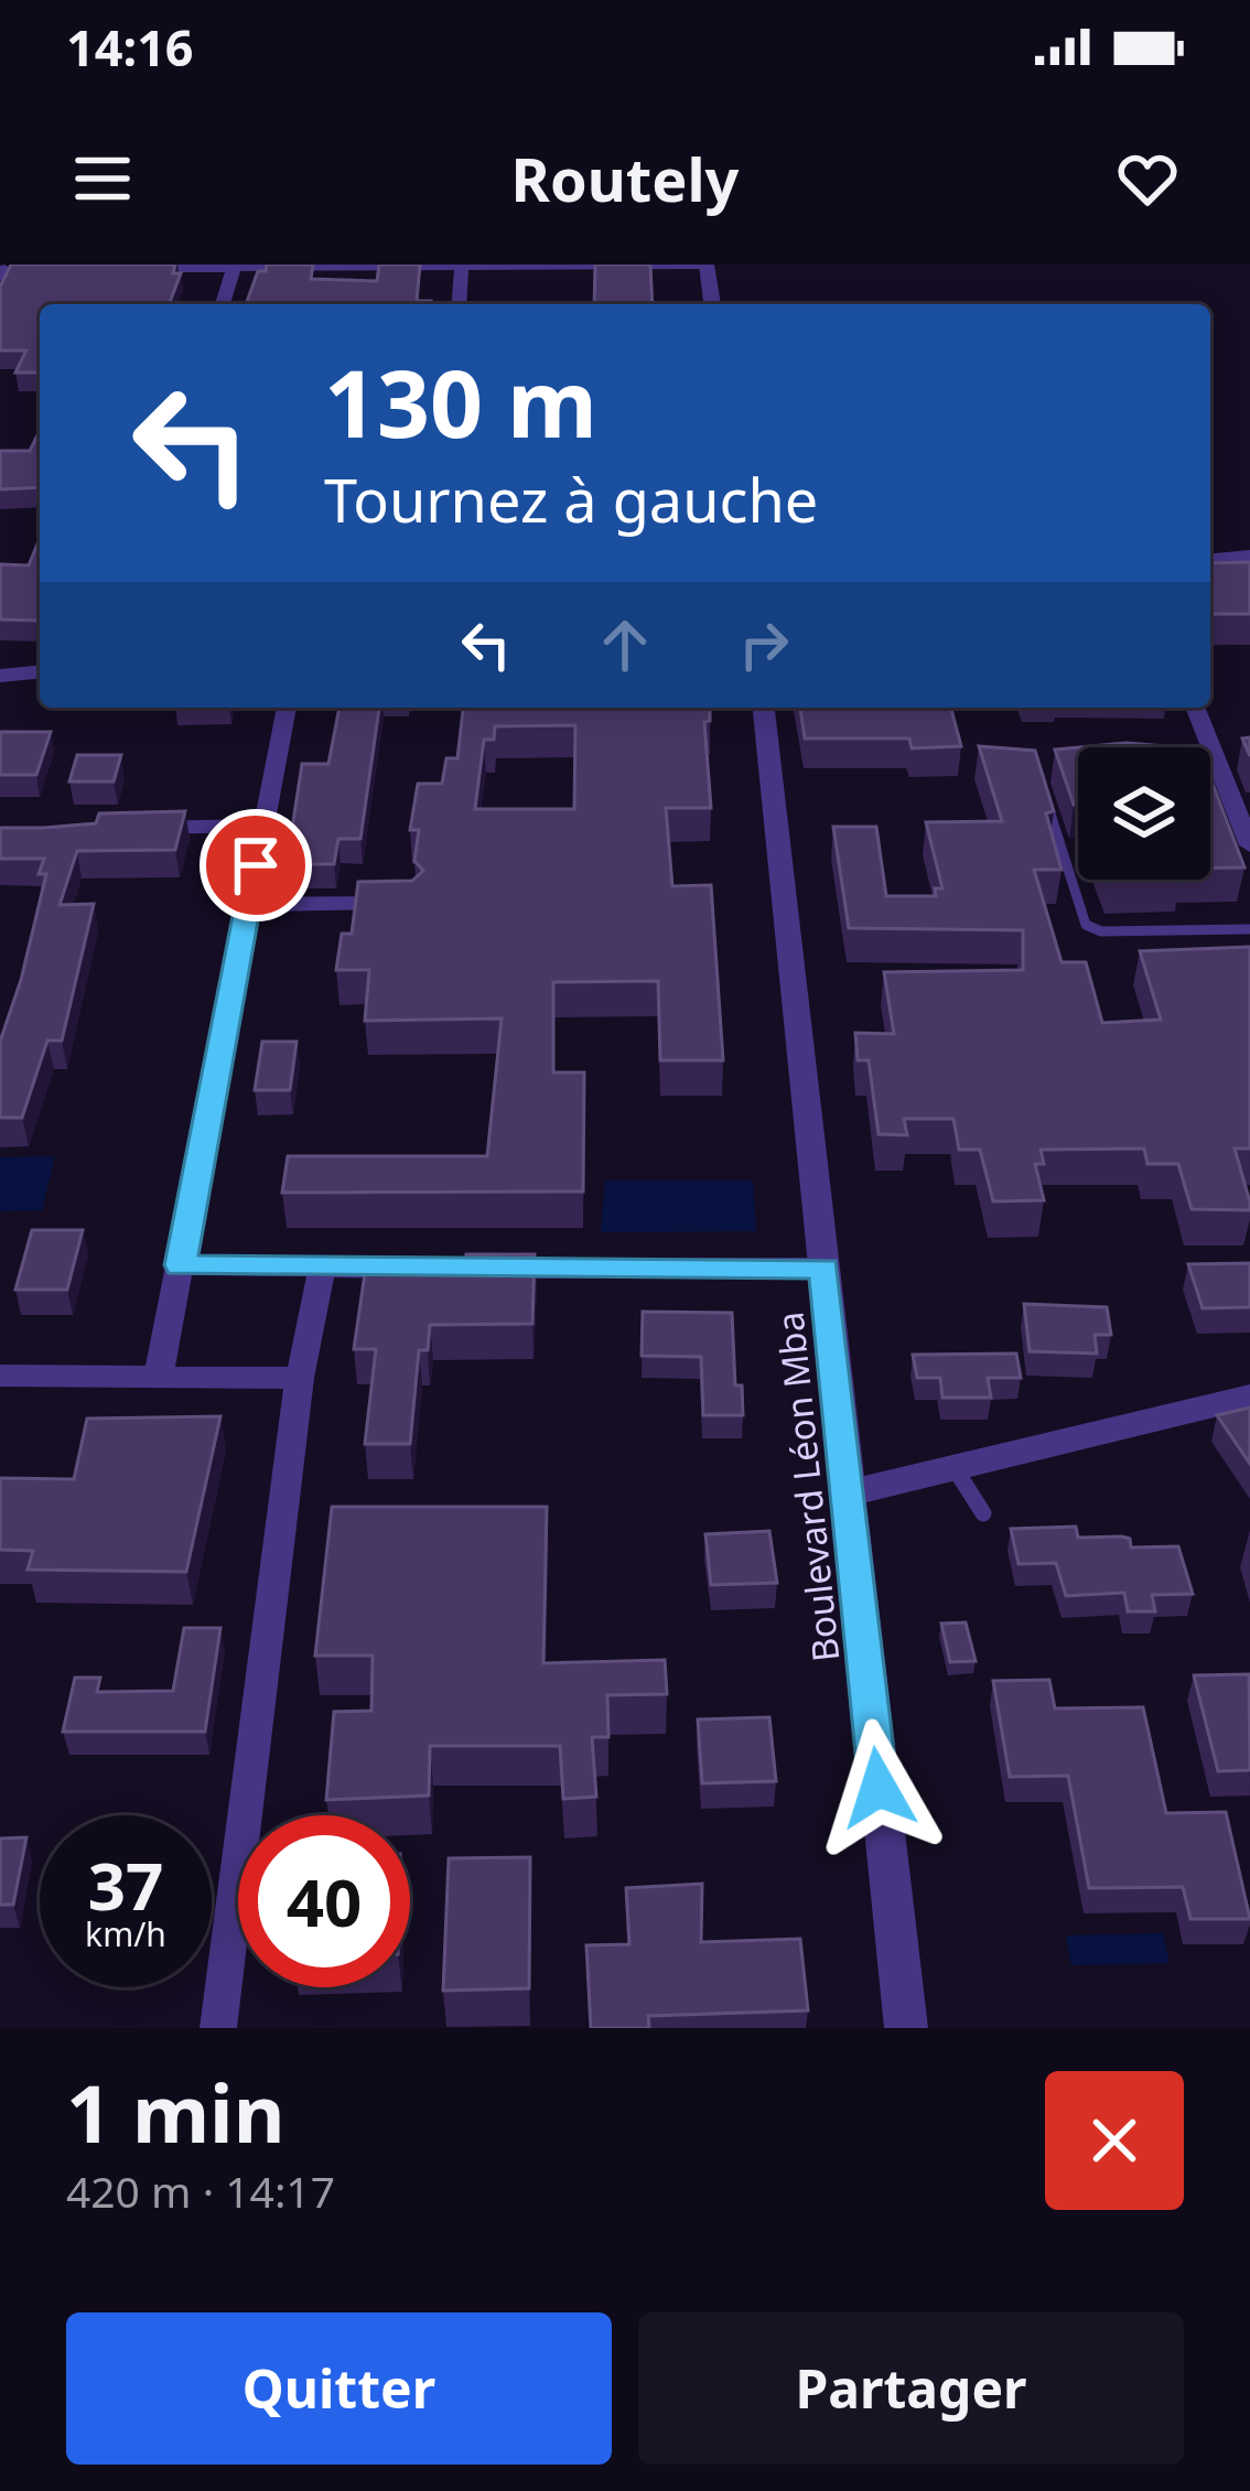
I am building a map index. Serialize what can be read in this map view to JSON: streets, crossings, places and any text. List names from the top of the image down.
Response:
{
  "streets": {
    "street": ["Boulevard Léon Mba"]
  },
  "page": {
    "status": "14:16",
    "header": "Routely",
    "turn": ["130 m", "Tournez à gauche"],
    "speed": "37 km/h",
    "limit": "40",
    "heading": ["1 min", "420 m · 14:17"],
    "buttons": ["Quitter", "Partager"]
  }
}
